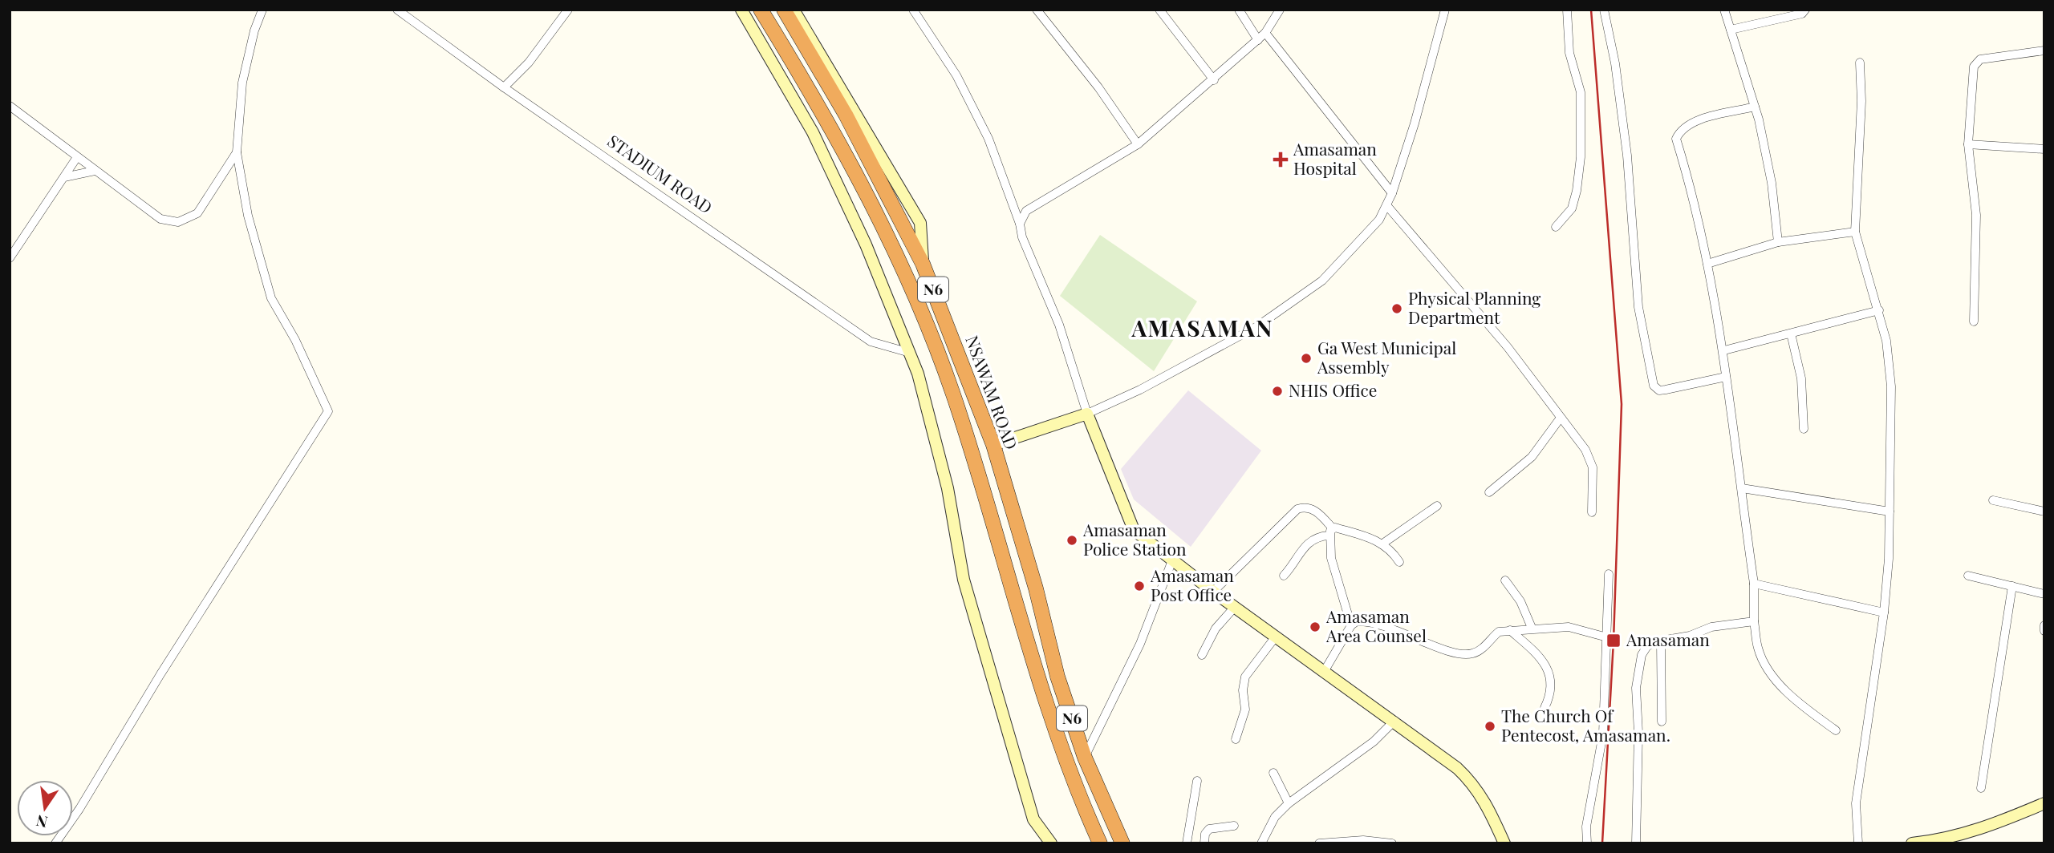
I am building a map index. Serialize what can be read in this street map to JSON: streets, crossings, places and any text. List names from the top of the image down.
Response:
{
  "streets": {
    "highway": ["N6", "NSAWAM ROAD"],
    "street": ["STADIUM ROAD"]
  },
  "districts": ["AMASAMAN"],
  "places": {
    "health": ["Amasaman Hospital"],
    "other": [
      "Physical Planning Department",
      "Ga West Municipal Assembly",
      "NHIS Office",
      "Amasaman Police Station",
      "Amasaman Post Office",
      "Amasaman Area Counsel",
      "The Church Of Pentecost, Amasaman."
    ],
    "transit": ["Amasaman"]
  },
  "north": "bottom"
}
